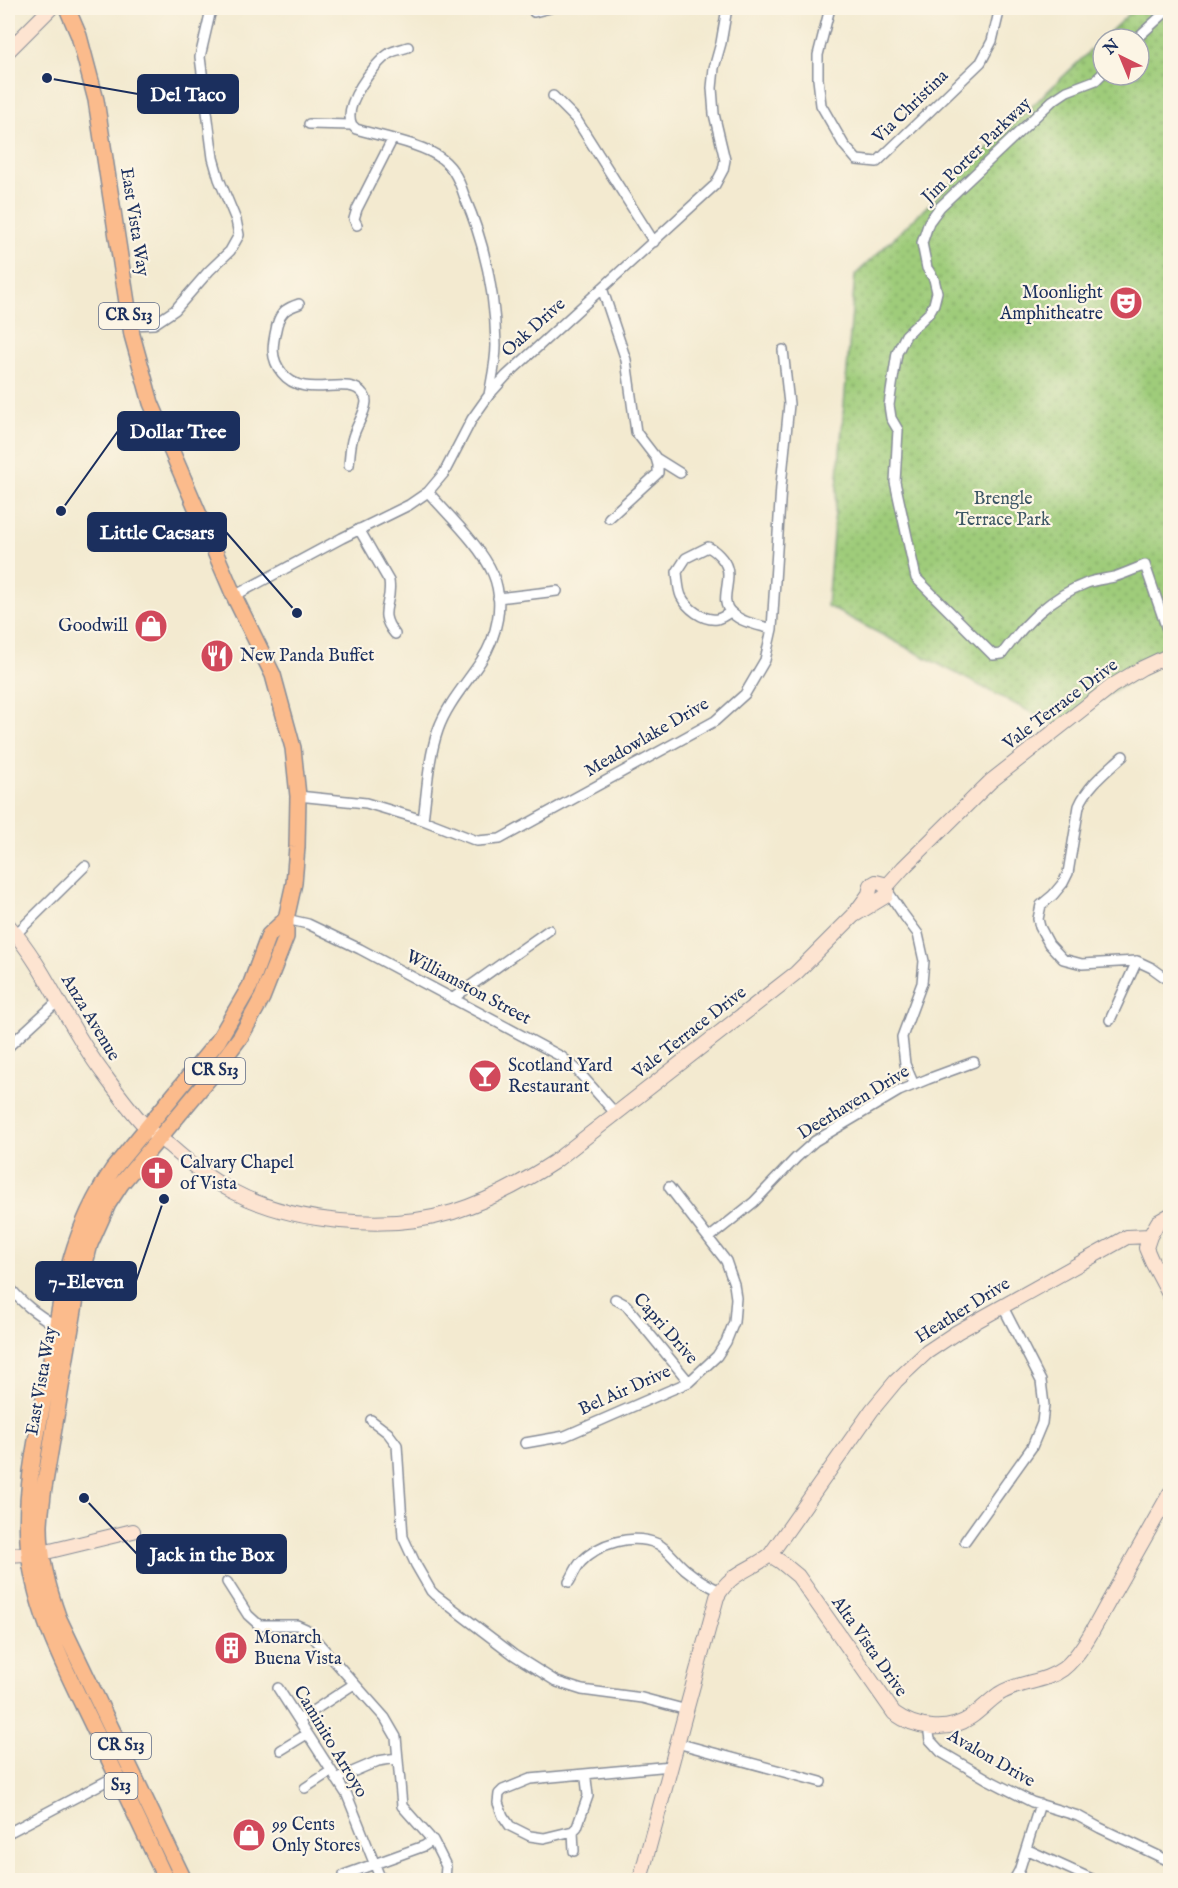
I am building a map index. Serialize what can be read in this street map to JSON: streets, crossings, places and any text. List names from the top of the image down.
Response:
{
  "streets": {
    "main road": ["East Vista Way", "CR S13", "S13"],
    "street": [
      "Via Christina",
      "Jim Porter Parkway",
      "Oak Drive",
      "Vale Terrace Drive",
      "Meadowlake Drive",
      "Williamston Street",
      "Anza Avenue",
      "Deerhaven Drive",
      "Heather Drive",
      "Capri Drive",
      "Bel Air Drive",
      "Alta Vista Drive",
      "Caminito Arroyo",
      "Avalon Drive"
    ]
  },
  "crossings": [
    ["East Vista Way", "Oak Drive"],
    ["East Vista Way", "Vale Terrace Drive"],
    ["East Vista Way", "Meadowlake Drive"],
    ["East Vista Way", "Williamston Street"],
    ["East Vista Way", "Anza Avenue"],
    ["Vale Terrace Drive", "Williamston Street"],
    ["Vale Terrace Drive", "Anza Avenue"],
    ["Deerhaven Drive", "Bel Air Drive"],
    ["Heather Drive", "Alta Vista Drive"],
    ["Capri Drive", "Bel Air Drive"],
    ["Alta Vista Drive", "Avalon Drive"]
  ],
  "parks": ["Brengle Terrace Park"],
  "places": {
    "other": [
      "Del Taco",
      "Dollar Tree",
      "Little Caesars",
      "7-Eleven",
      "Jack in the Box"
    ],
    "theatre": ["Moonlight Amphitheatre"],
    "shop": ["Goodwill", "99 Cents Only Stores"],
    "restaurant": ["New Panda Buffet"],
    "bar": ["Scotland Yard Restaurant"],
    "church": ["Calvary Chapel of Vista"],
    "building": ["Monarch Buena Vista"]
  },
  "north": "top left"
}
